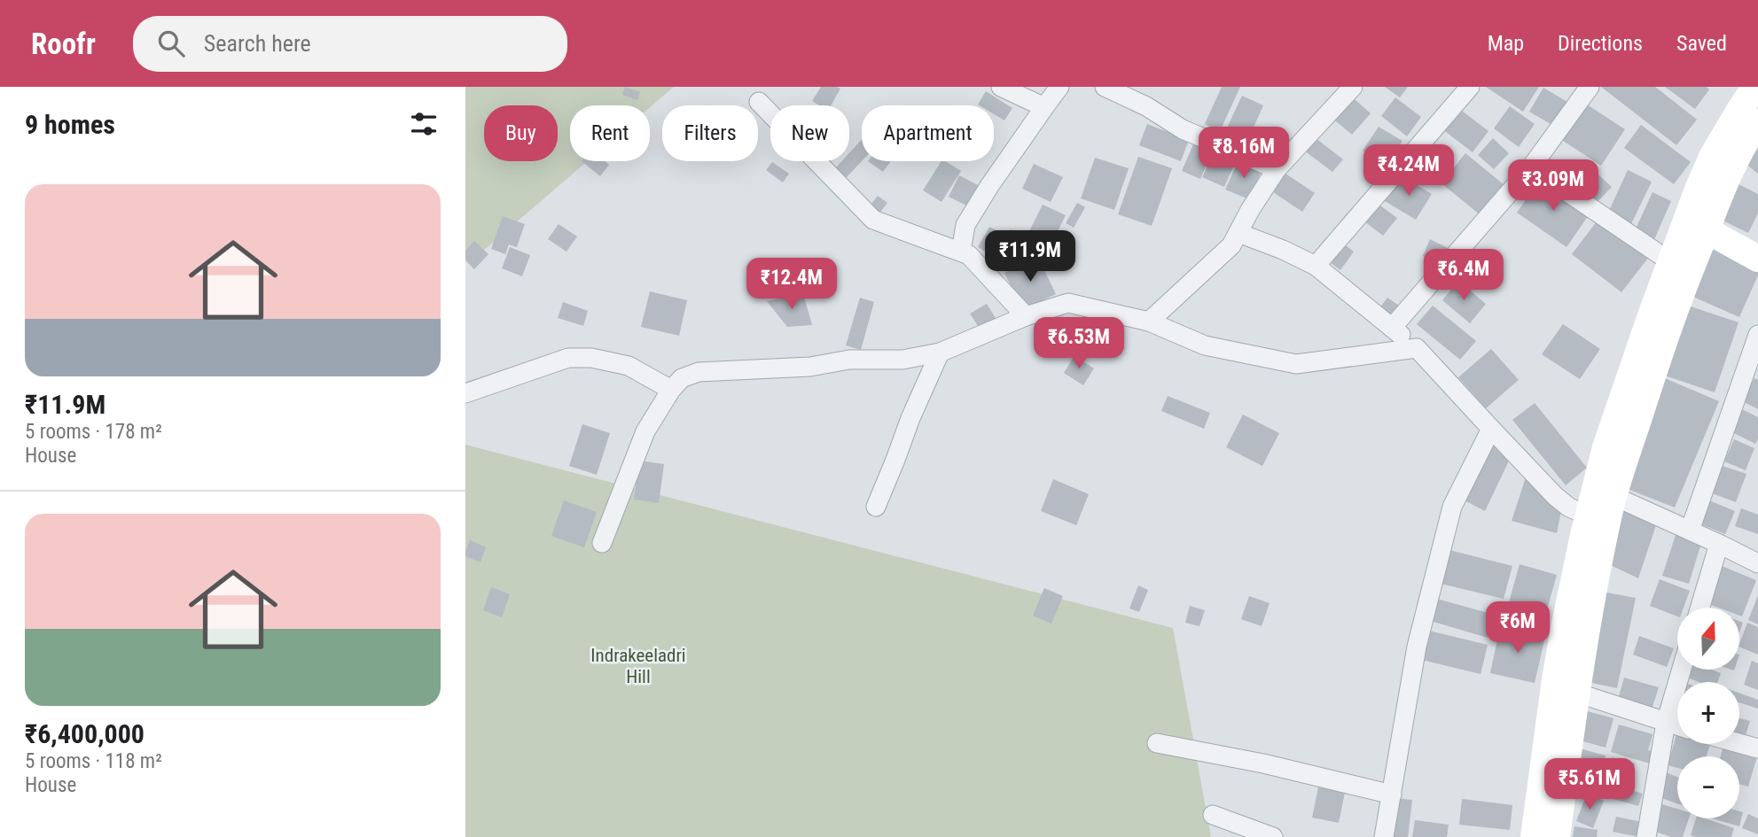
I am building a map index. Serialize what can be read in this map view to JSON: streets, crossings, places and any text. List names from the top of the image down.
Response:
{
  "parks": ["Indrakeeladri Hill"],
  "north": "top",
  "page": {
    "header": "Roofr",
    "search": "Search here",
    "nav": ["Map", "Directions", "Saved"],
    "heading": "9 homes",
    "chip": [
      "Buy",
      "Rent",
      "Filters",
      "New",
      "Apartment"
    ],
    "price": [
      "₹8.16M",
      "₹4.24M",
      "₹3.09M",
      "₹11.9M",
      "₹6.4M",
      "₹12.4M",
      "₹6.53M",
      "₹6M",
      "₹5.61M"
    ],
    "list": [
      {
        "name": "₹11.9M",
        "note": "5 rooms · 178 m² · House"
      },
      {
        "name": "₹6,400,000",
        "note": "5 rooms · 118 m² · House"
      }
    ],
    "map_buttons": ["+", "−"]
  }
}
